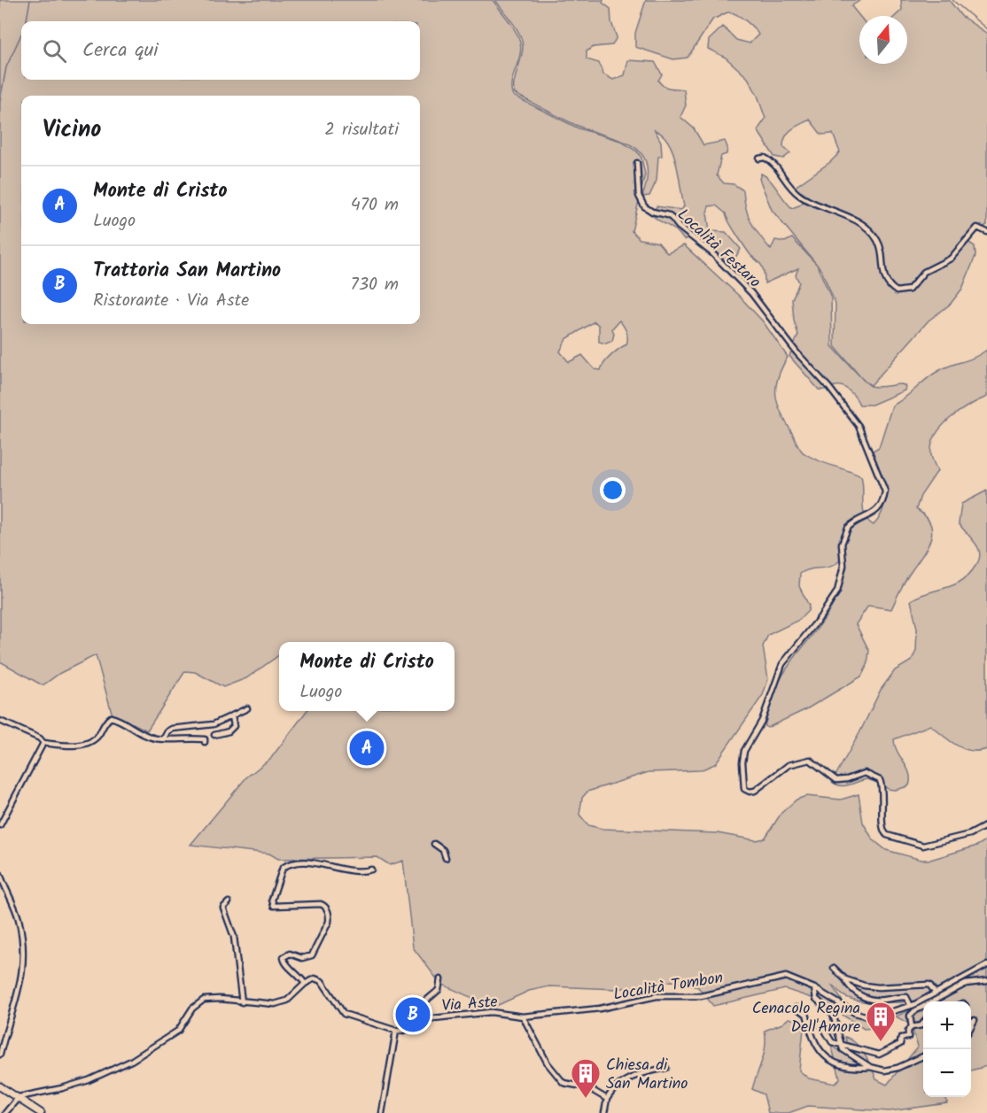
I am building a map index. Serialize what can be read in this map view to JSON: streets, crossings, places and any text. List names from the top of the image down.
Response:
{
  "streets": {
    "street": ["Località Festaro", "Località Tombon", "Via Aste"]
  },
  "crossings": [
    ["Località Tombon", "Via Aste"]
  ],
  "places": {
    "building": ["Cenacolo Regina Dell'Amore", "Chiesa di San Martino"]
  },
  "north": "top",
  "page": {
    "search": "Cerca qui",
    "heading": ["Vicino", "2 risultati"],
    "list": [
      {
        "mark": "A",
        "name": "Monte di Cristo",
        "note": "Luogo",
        "value": "470 m"
      },
      {
        "mark": "B",
        "name": "Trattoria San Martino",
        "note": "Ristorante · Via Aste",
        "value": "730 m"
      }
    ],
    "popup": ["Monte di Cristo", "Luogo"],
    "pins": ["A", "B"],
    "map_buttons": ["+", "−"]
  }
}
